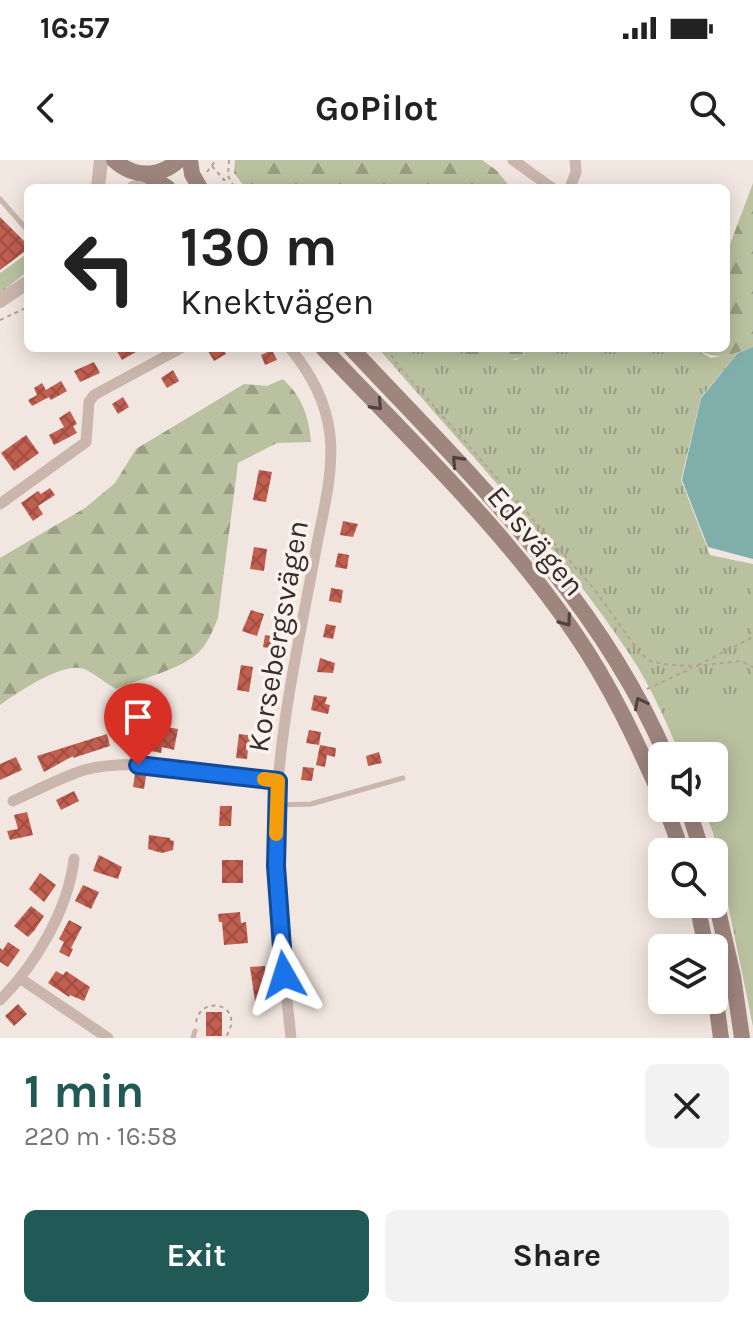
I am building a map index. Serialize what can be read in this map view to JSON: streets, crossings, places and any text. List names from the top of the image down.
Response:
{
  "streets": {
    "main road": ["Edsvägen"],
    "street": ["Korsebergsvägen"]
  },
  "page": {
    "status": "16:57",
    "header": "GoPilot",
    "turn": ["130 m", "Knektvägen"],
    "heading": ["1 min", "220 m · 16:58"],
    "buttons": ["Exit", "Share"]
  }
}
